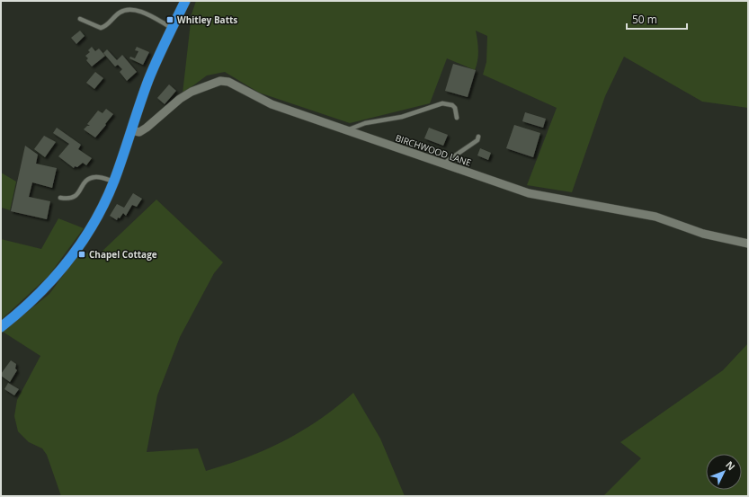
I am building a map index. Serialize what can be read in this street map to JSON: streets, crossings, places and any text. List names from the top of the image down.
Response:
{
  "streets": {
    "street": ["BIRCHWOOD LANE"]
  },
  "places": {
    "transit": ["Whitley Batts", "Chapel Cottage"]
  },
  "scale_bar": "50 m",
  "north": "top right"
}
